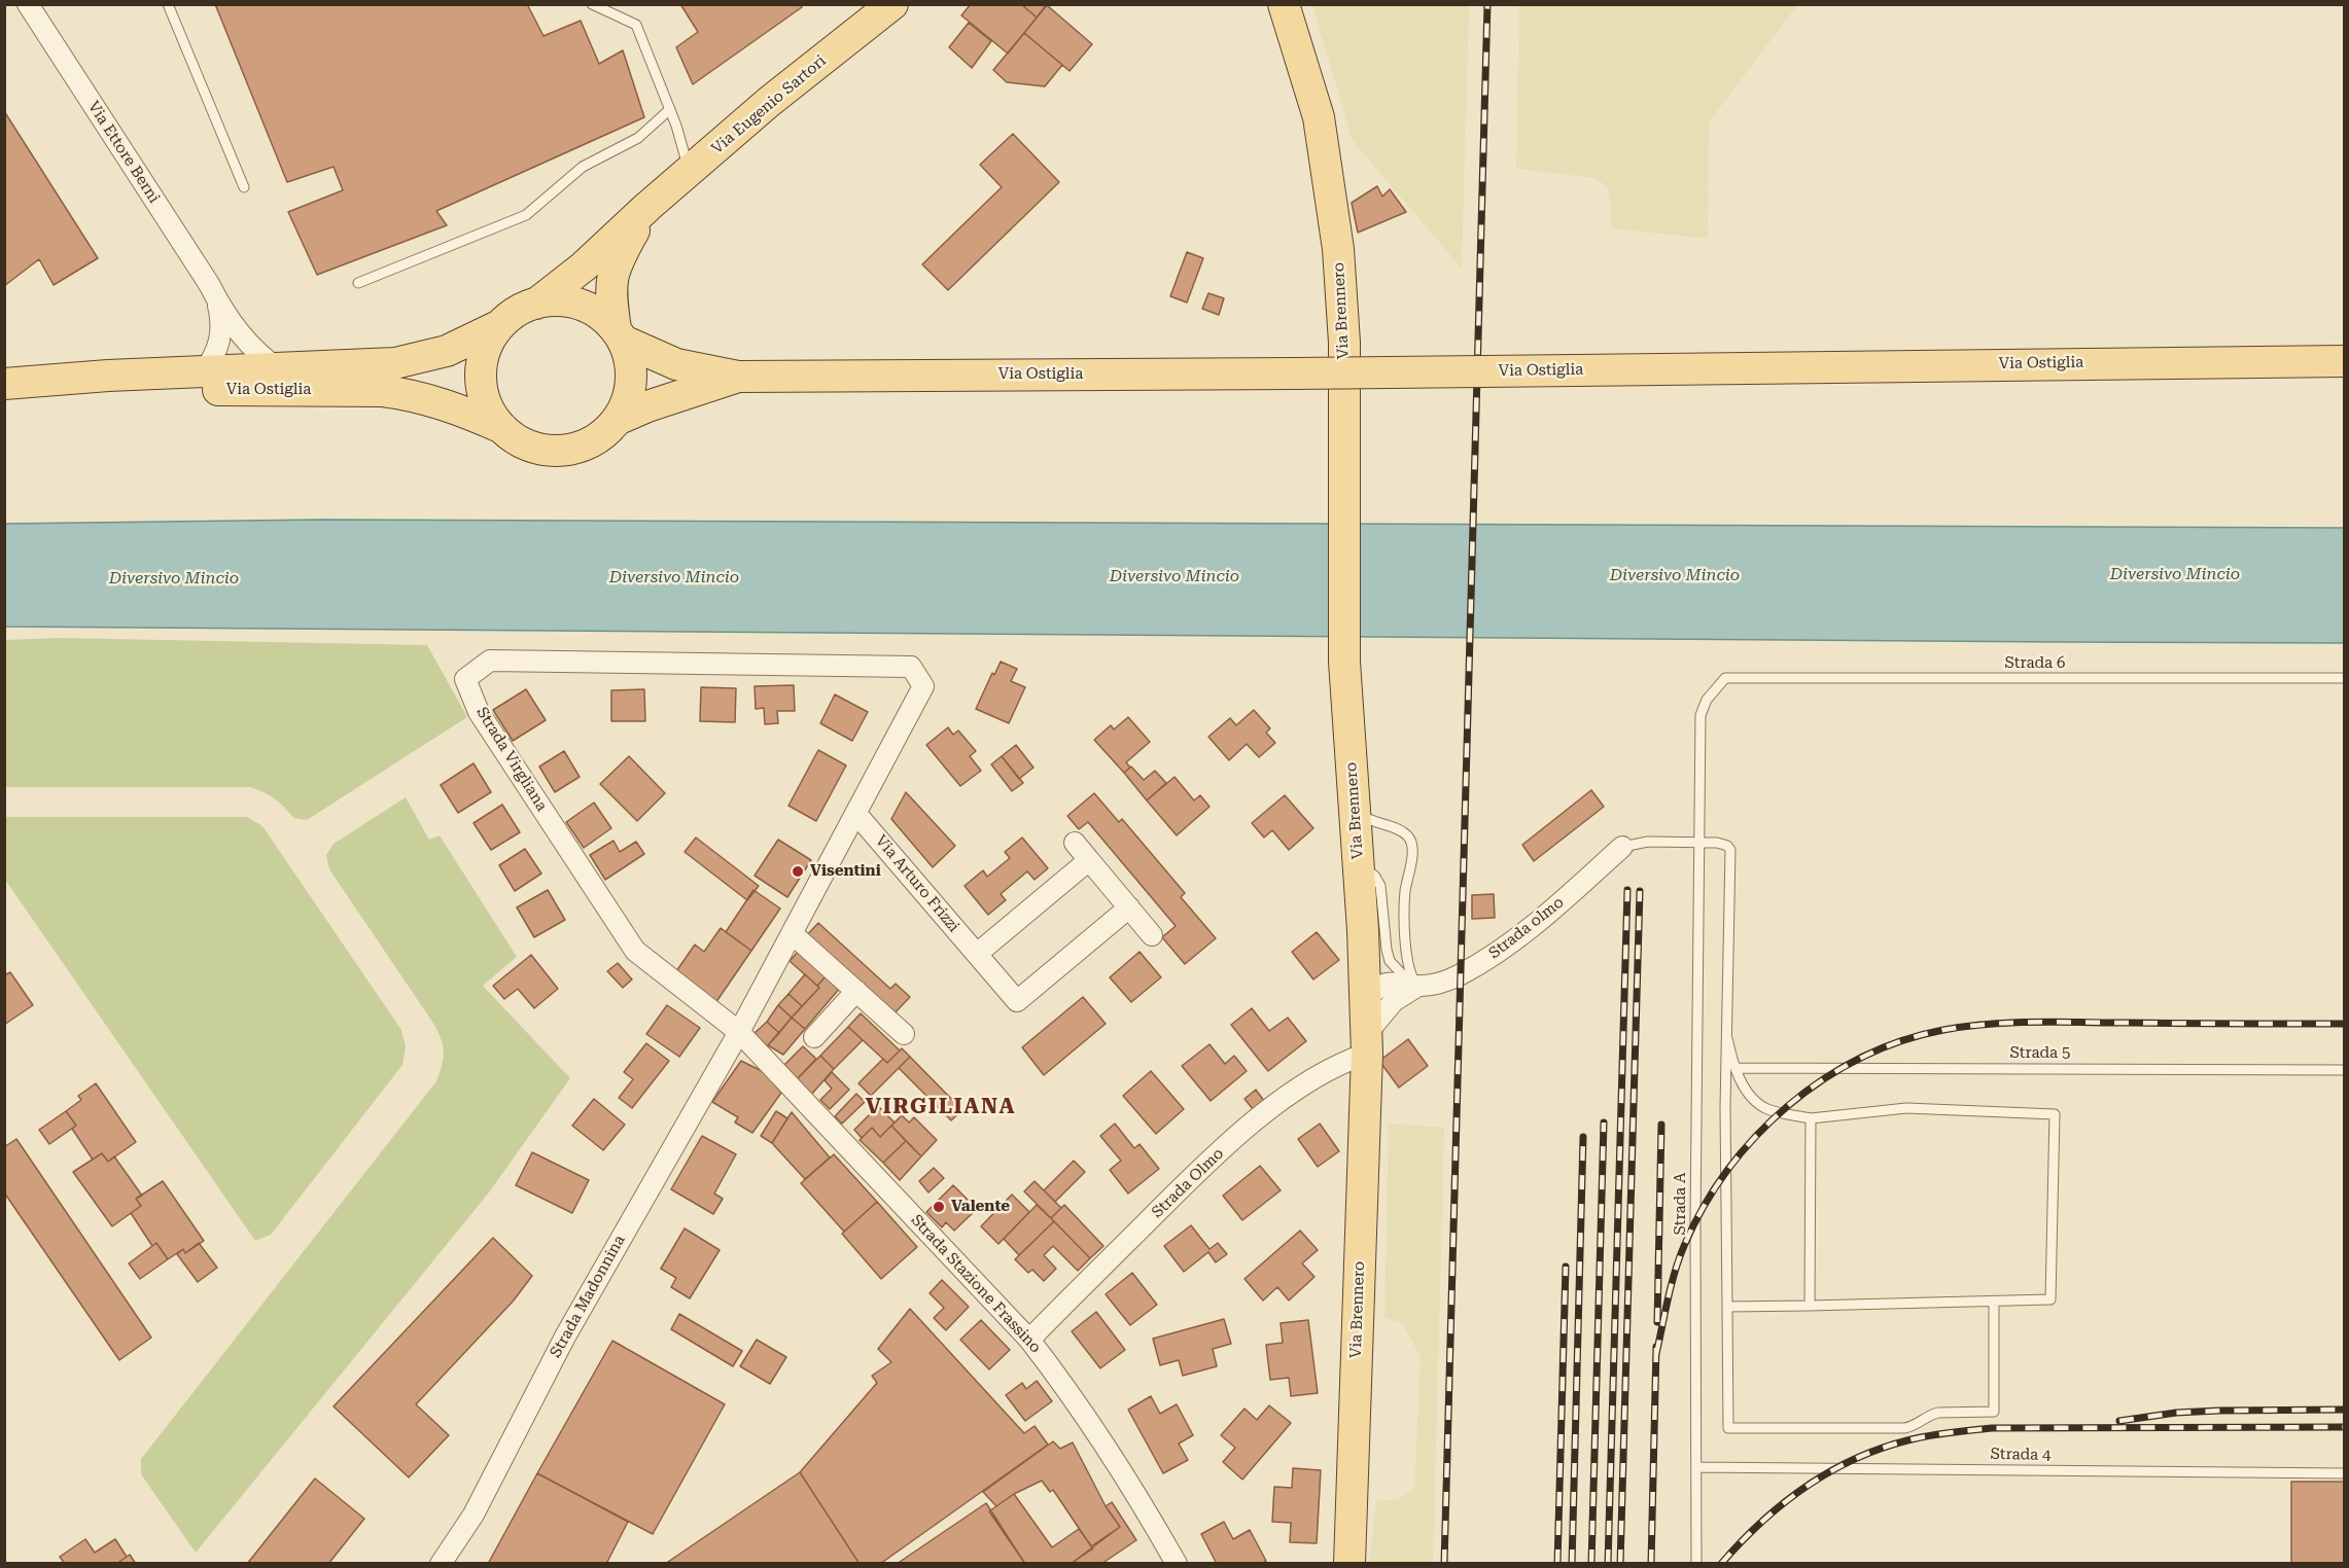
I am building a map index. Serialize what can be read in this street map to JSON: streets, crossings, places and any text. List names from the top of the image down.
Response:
{
  "streets": {
    "main road": ["Via Eugenio Sartori", "Via Brennero", "Via Ostiglia"],
    "street": [
      "Via Ettore Berni",
      "Strada Virgliana",
      "Via Arturo Frizzi",
      "Strada olmo",
      "Strada Olmo",
      "Strada Stazione Frassino",
      "Strada Madonnina"
    ],
    "lane": [
      "Strada 6",
      "Strada 5",
      "Strada A",
      "Strada 4"
    ]
  },
  "crossings": [
    ["Via Eugenio Sartori", "Via Ostiglia"],
    ["Via Ettore Berni", "Via Ostiglia"],
    ["Via Brennero", "Strada olmo"],
    ["Via Brennero", "Strada Olmo"],
    ["Strada 6", "Strada A"],
    ["Strada Virgliana", "Strada Stazione Frassino"],
    ["Strada Virgliana", "Strada Madonnina"],
    ["Via Arturo Frizzi", "Strada Madonnina"],
    ["Strada olmo", "Strada Olmo"],
    ["Strada Olmo", "Strada Stazione Frassino"],
    ["Strada A", "Strada 4"],
    ["Strada Stazione Frassino", "Strada Madonnina"]
  ],
  "districts": ["VIRGILIANA"],
  "water": ["Diversivo Mincio"],
  "places": ["Visentini", "Valente"]
}
